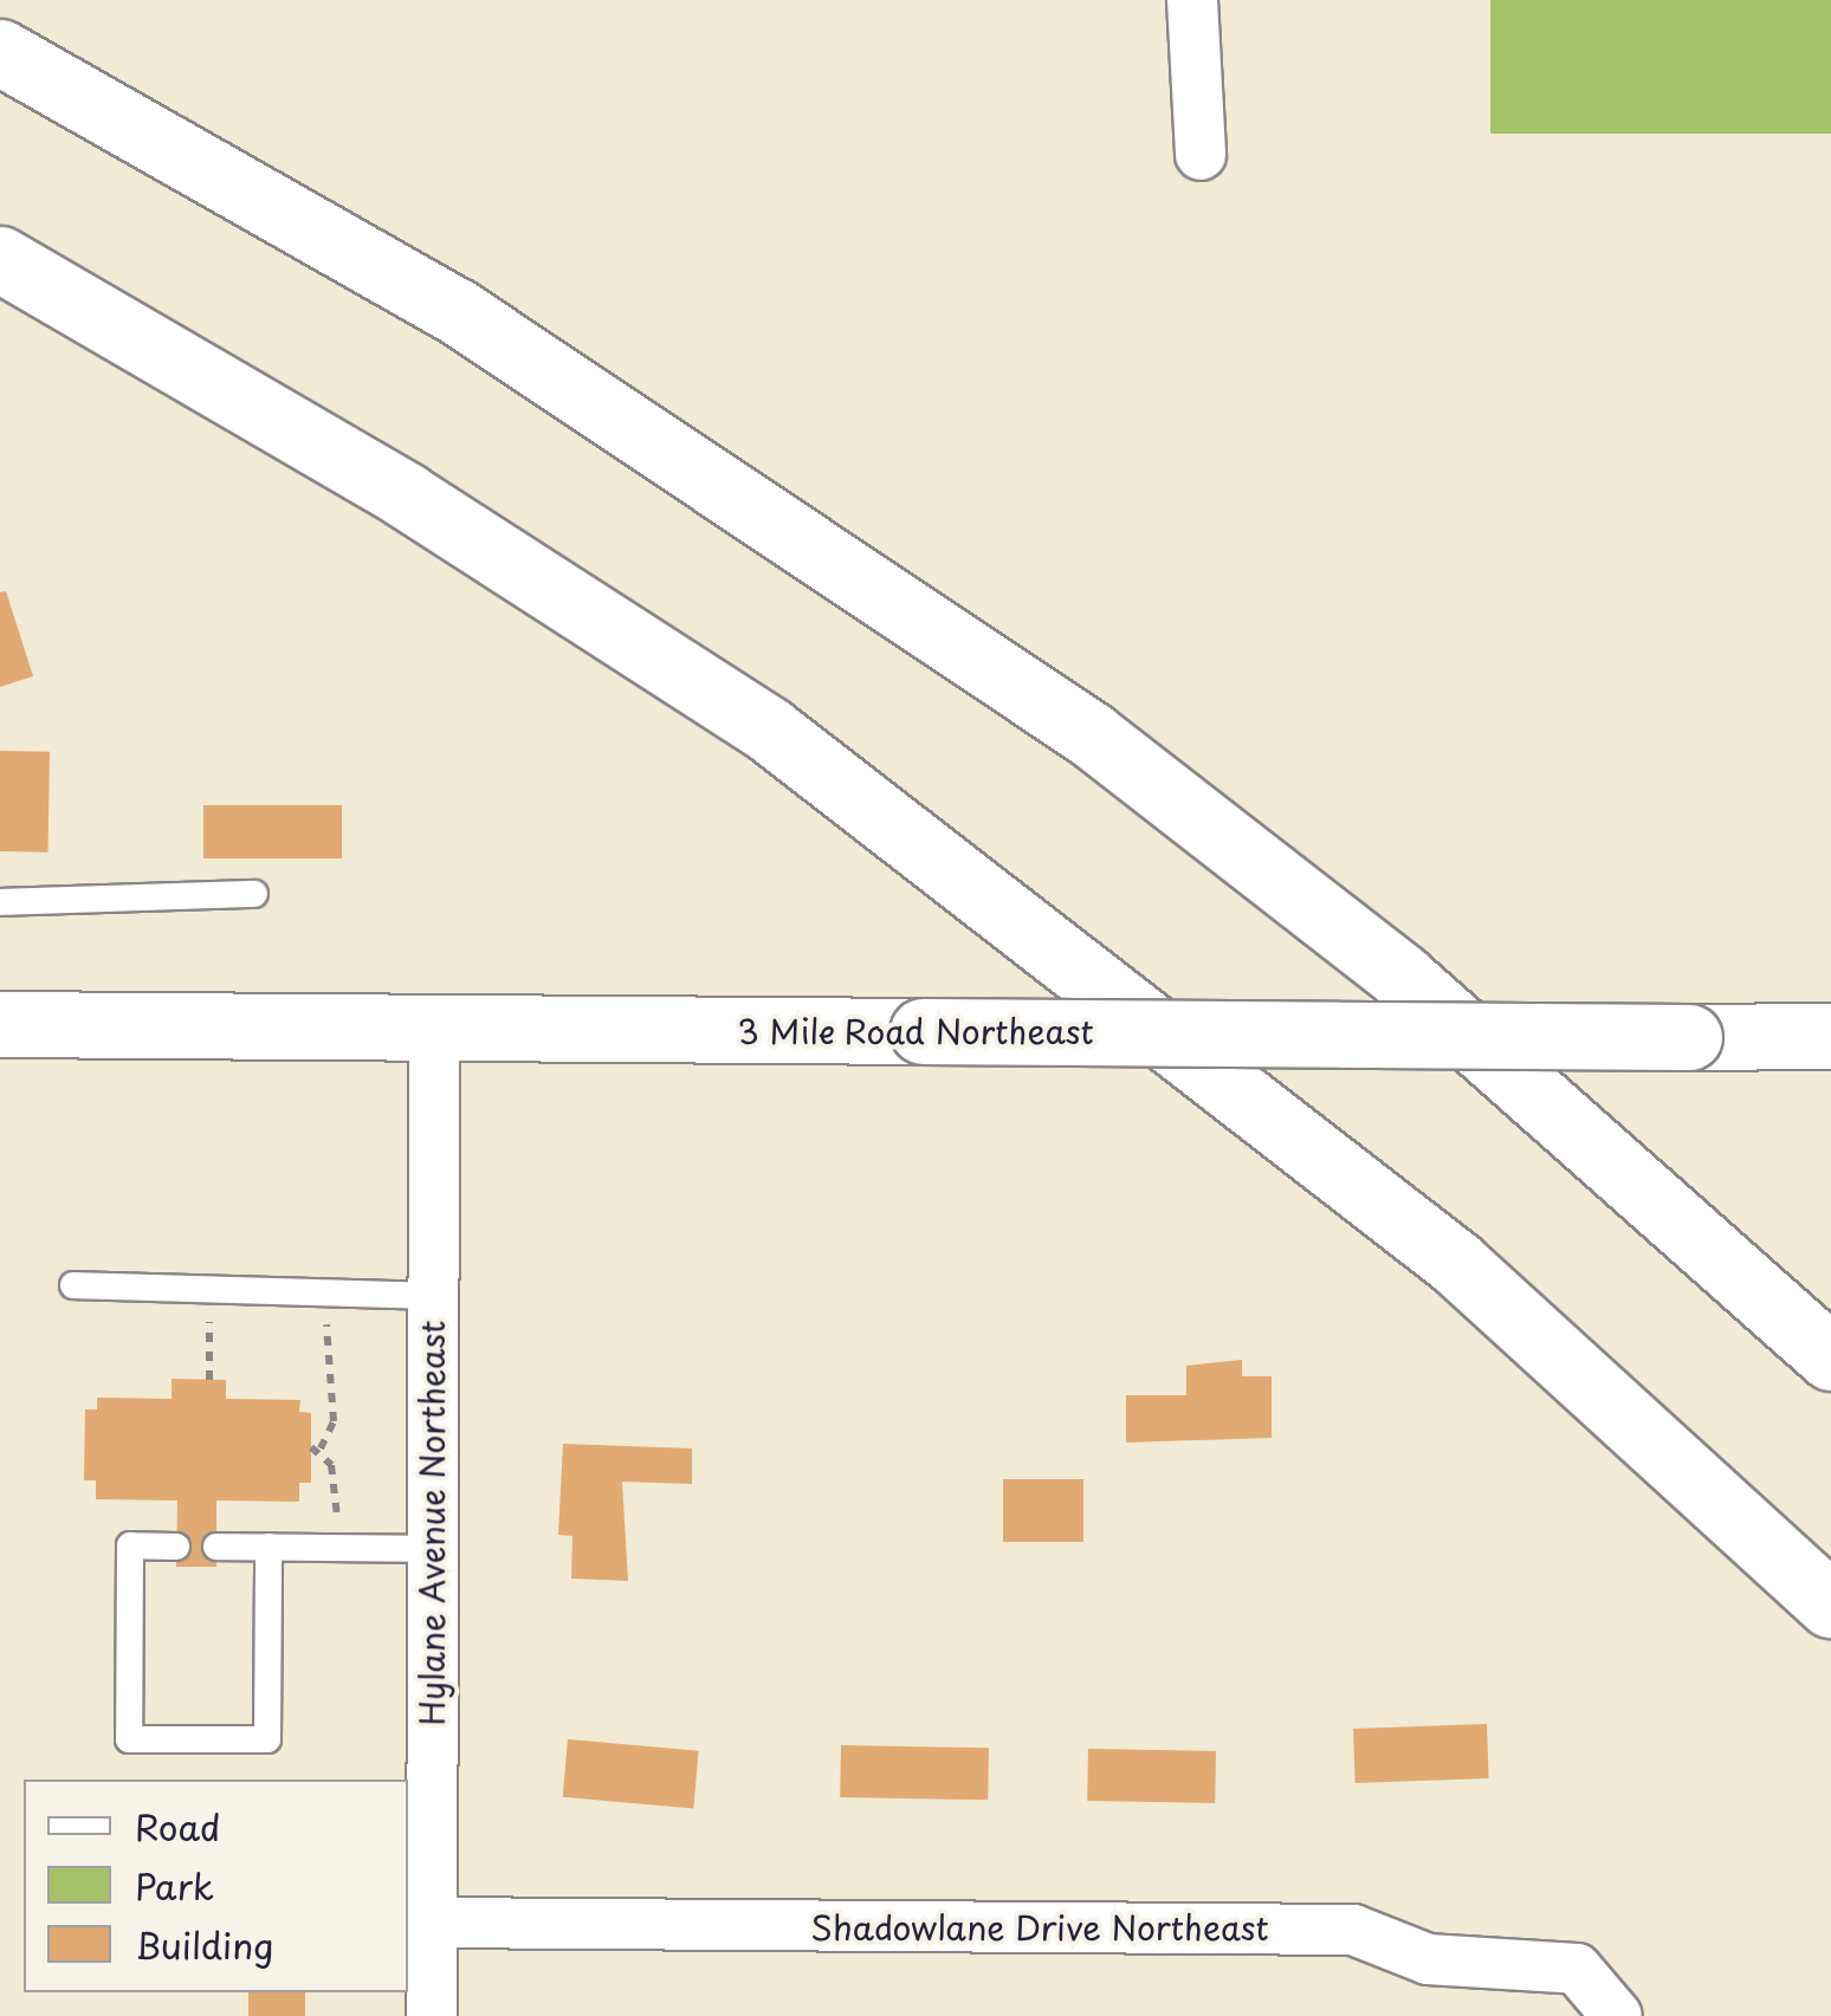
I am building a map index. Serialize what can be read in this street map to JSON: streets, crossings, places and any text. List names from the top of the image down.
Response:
{
  "streets": {
    "main road": ["3 Mile Road Northeast"],
    "street": ["Hylane Avenue Northeast", "Shadowlane Drive Northeast"]
  },
  "crossings": [
    ["3 Mile Road Northeast", "Hylane Avenue Northeast"],
    ["Hylane Avenue Northeast", "Shadowlane Drive Northeast"]
  ],
  "legend": ["Road", "Park", "Building"]
}
